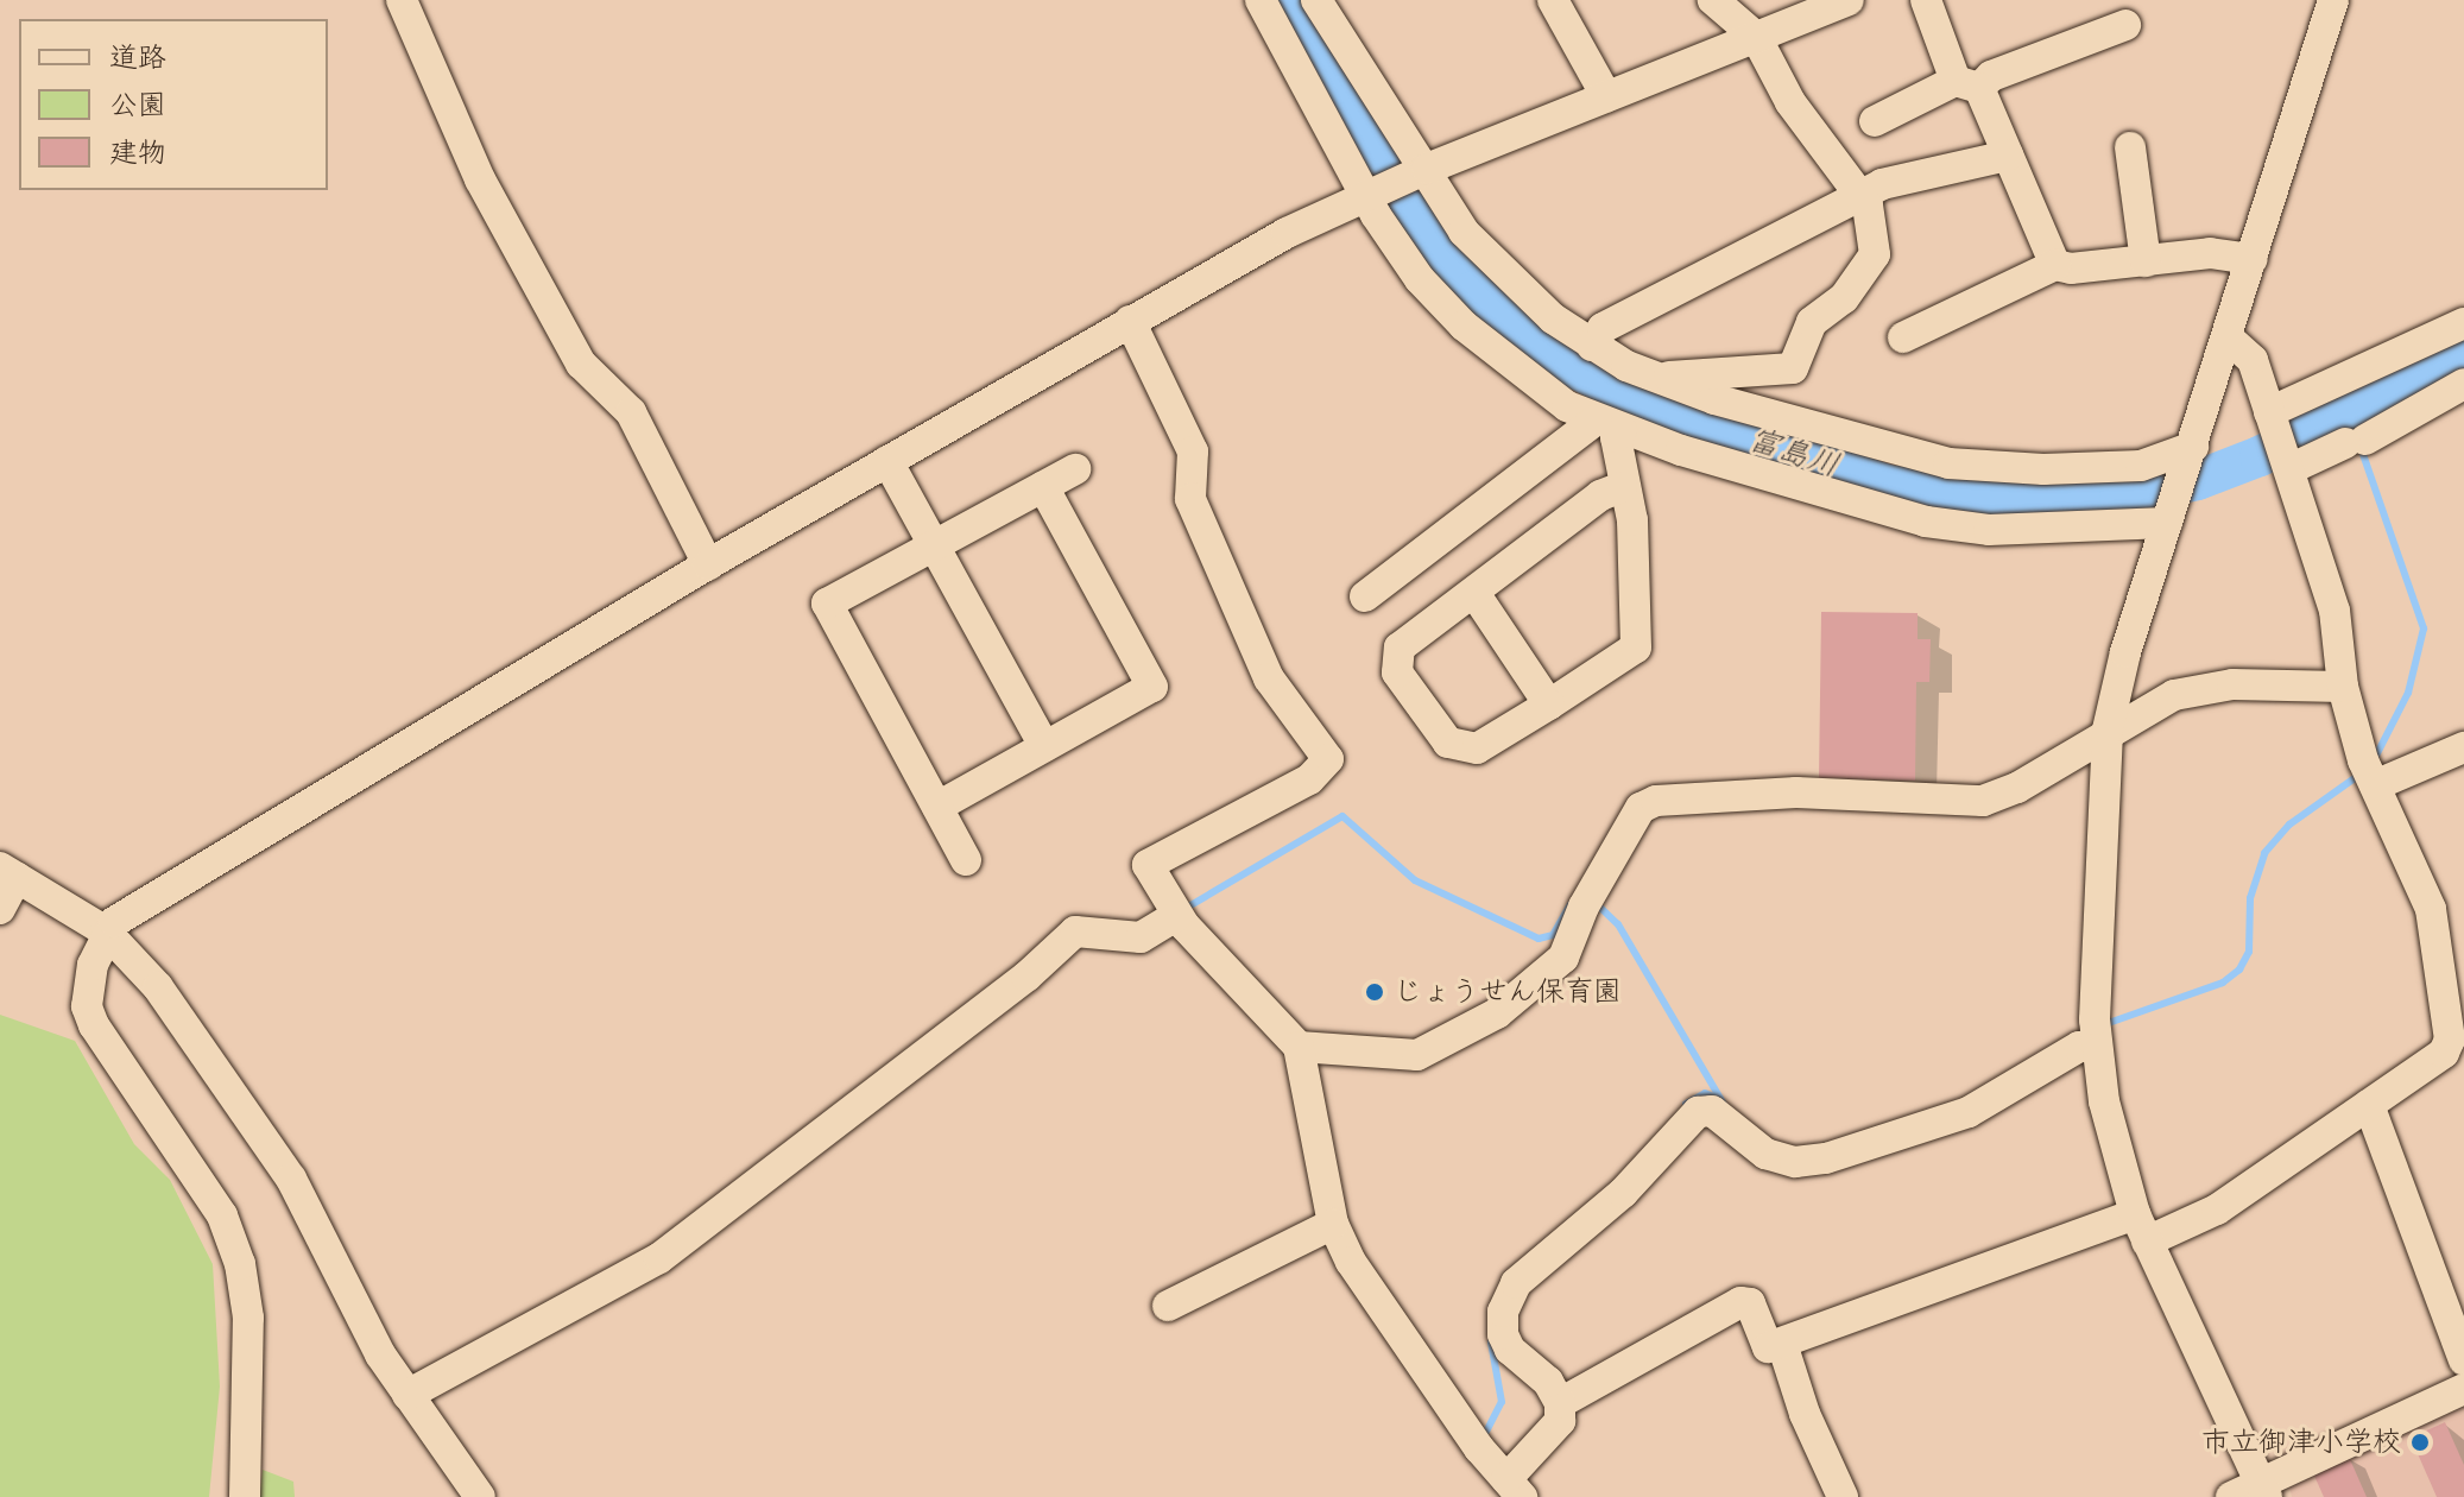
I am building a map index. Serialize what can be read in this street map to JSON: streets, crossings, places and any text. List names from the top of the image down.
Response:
{
  "water": ["富島川"],
  "places": ["じょうせん保育園", "市立御津小学校"],
  "legend": ["道路", "公園", "建物"]
}
